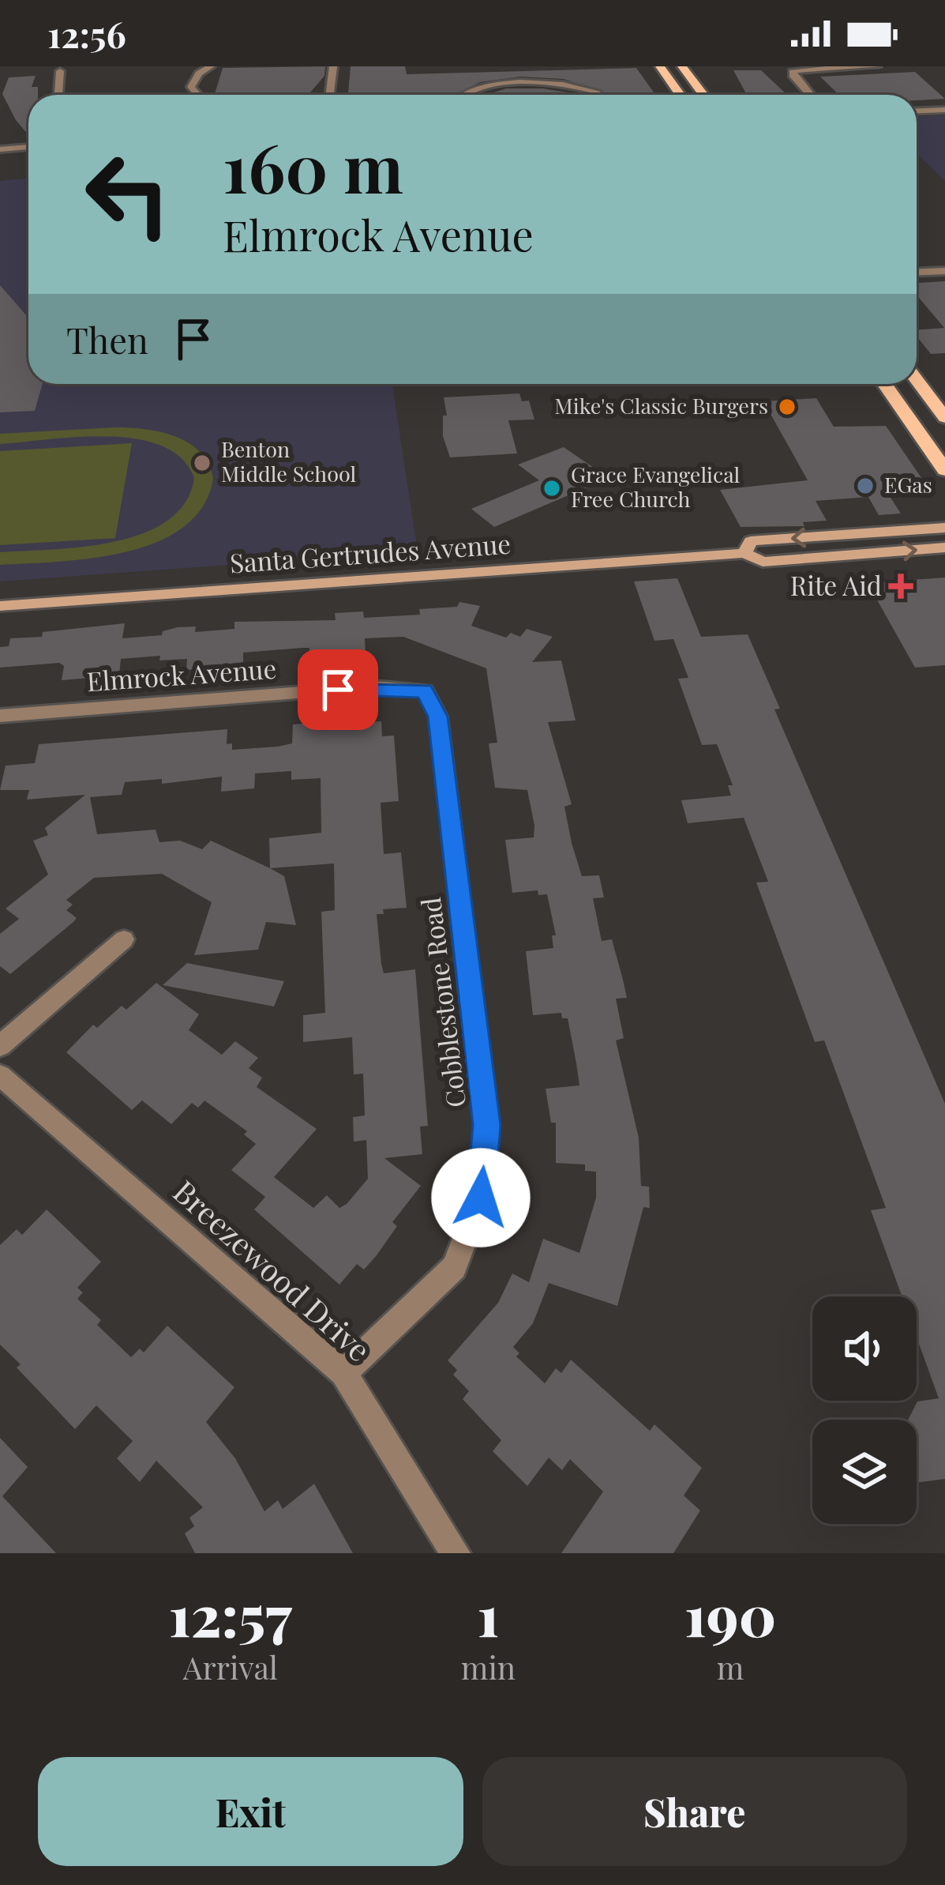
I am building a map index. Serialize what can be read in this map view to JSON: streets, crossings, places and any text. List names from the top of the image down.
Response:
{
  "streets": {
    "main road": ["Santa Gertrudes Avenue"],
    "street": ["Elmrock Avenue", "Cobblestone Road", "Breezewood Drive"]
  },
  "crossings": [
    ["Elmrock Avenue", "Cobblestone Road"],
    ["Cobblestone Road", "Breezewood Drive"]
  ],
  "places": {
    "other": [
      "Mike's Classic Burgers",
      "Benton Middle School",
      "EGas",
      "Grace Evangelical Free Church"
    ],
    "health": ["Rite Aid"]
  },
  "page": {
    "status": "12:56",
    "turn": ["160 m", "Elmrock Avenue"],
    "then": "Then",
    "eta": [
      "12:57",
      "Arrival",
      "1",
      "min",
      "190",
      "m"
    ],
    "buttons": ["Exit", "Share"]
  }
}
